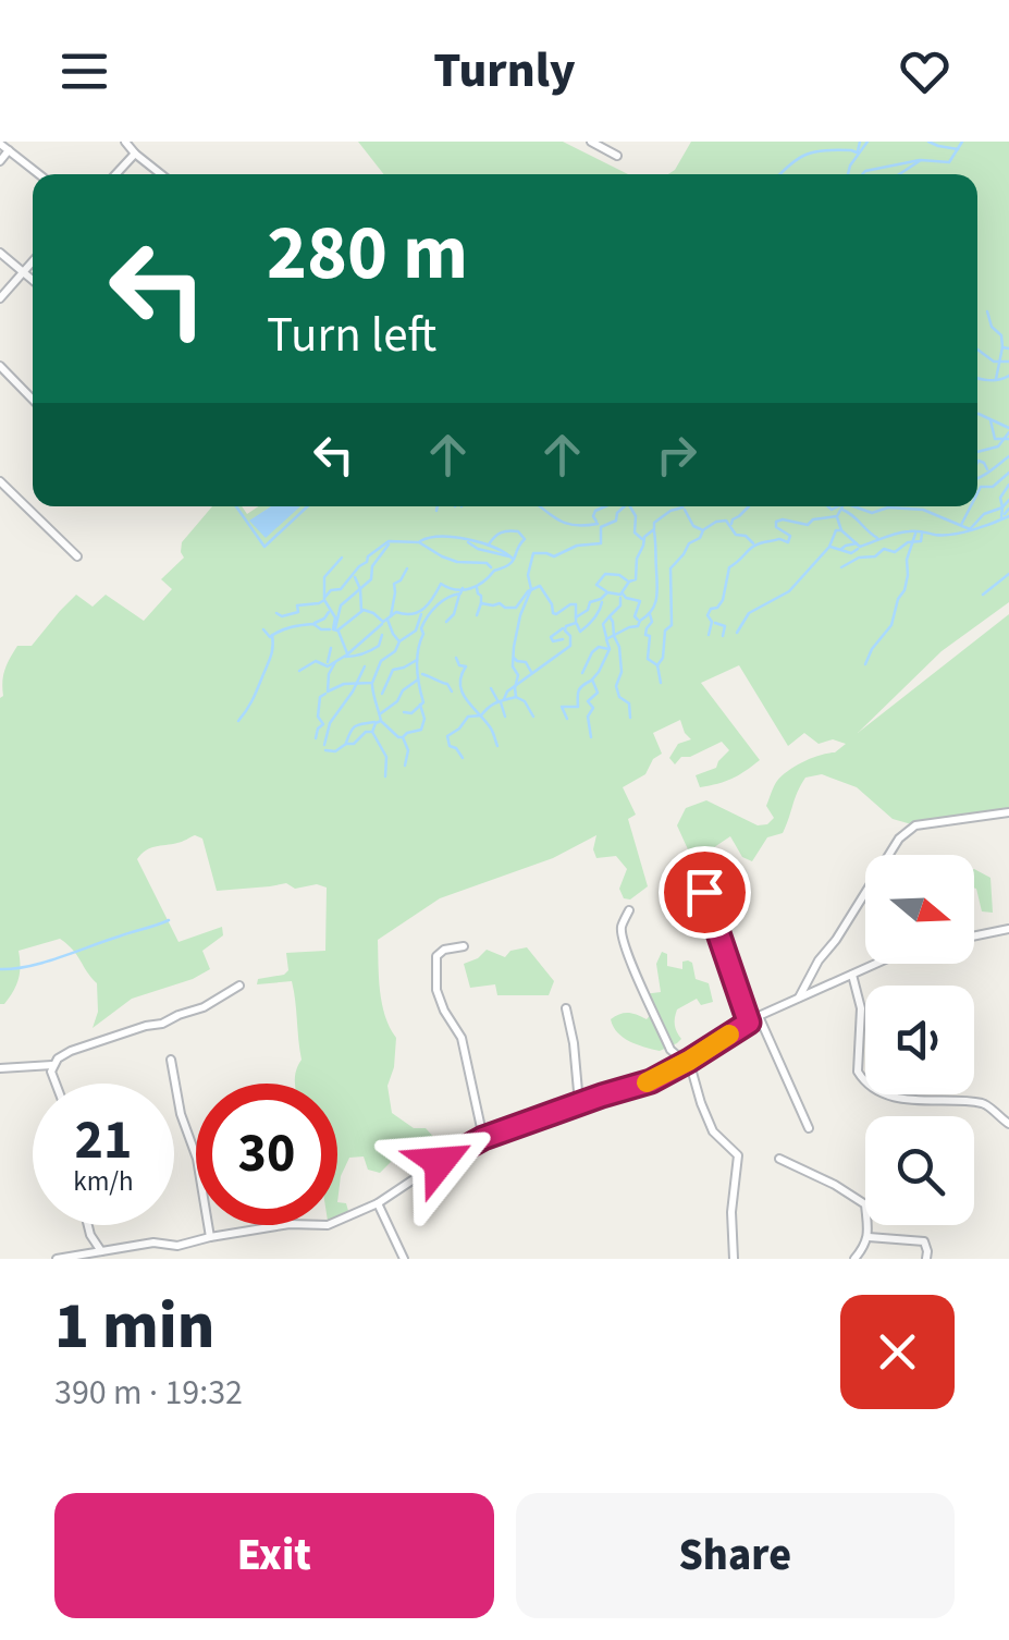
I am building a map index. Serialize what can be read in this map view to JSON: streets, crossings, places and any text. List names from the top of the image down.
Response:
{
  "north": "right",
  "page": {
    "header": "Turnly",
    "turn": ["280 m", "Turn left"],
    "speed": "21 km/h",
    "limit": "30",
    "heading": ["1 min", "390 m · 19:32"],
    "buttons": ["Exit", "Share"]
  }
}
